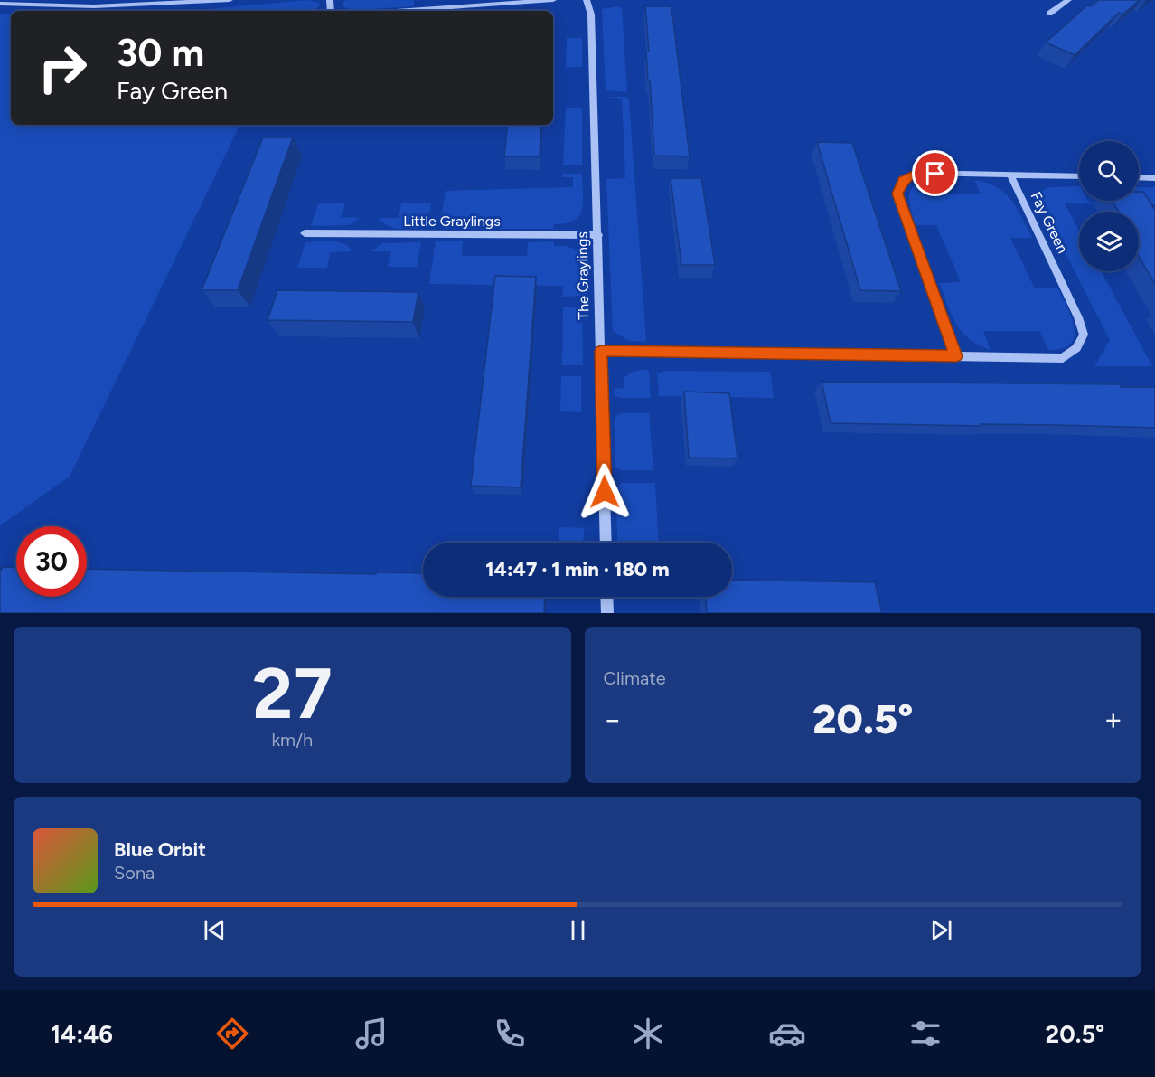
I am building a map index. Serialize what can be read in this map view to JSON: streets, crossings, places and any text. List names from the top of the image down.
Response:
{
  "streets": {
    "street": ["Little Graylings", "Fay Green", "The Graylings"]
  },
  "crossings": [
    ["Little Graylings", "The Graylings"],
    ["Fay Green", "The Graylings"]
  ],
  "page": {
    "turn": ["30 m", "Fay Green"],
    "limit": "30",
    "trip": "14:47 · 1 min · 180 m",
    "tile": [
      ["27", "km/h"],
      "Climate"
    ],
    "heat": ["−", "20.5°", "+"],
    "song": ["Blue Orbit", "Sona"],
    "tabs": ["14:46", "20.5°"]
  }
}
